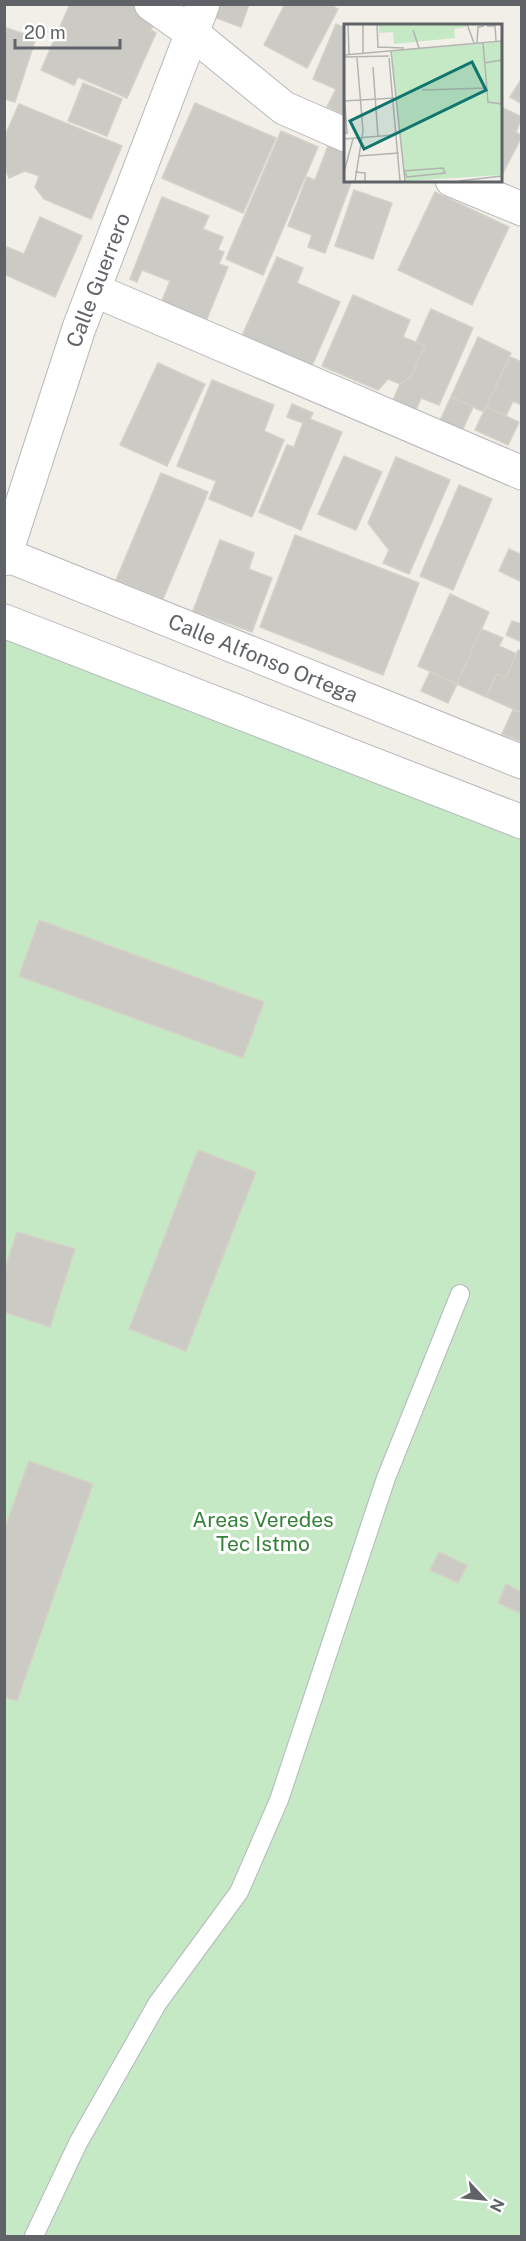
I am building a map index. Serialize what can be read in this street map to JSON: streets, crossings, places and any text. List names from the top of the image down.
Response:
{
  "streets": {
    "street": ["Calle Guerrero", "Calle Alfonso Ortega"]
  },
  "crossings": [
    ["Calle Guerrero", "Calle Alfonso Ortega"]
  ],
  "parks": ["Areas Veredes Tec Istmo"],
  "scale_bar": "20 m",
  "north": "bottom right"
}
